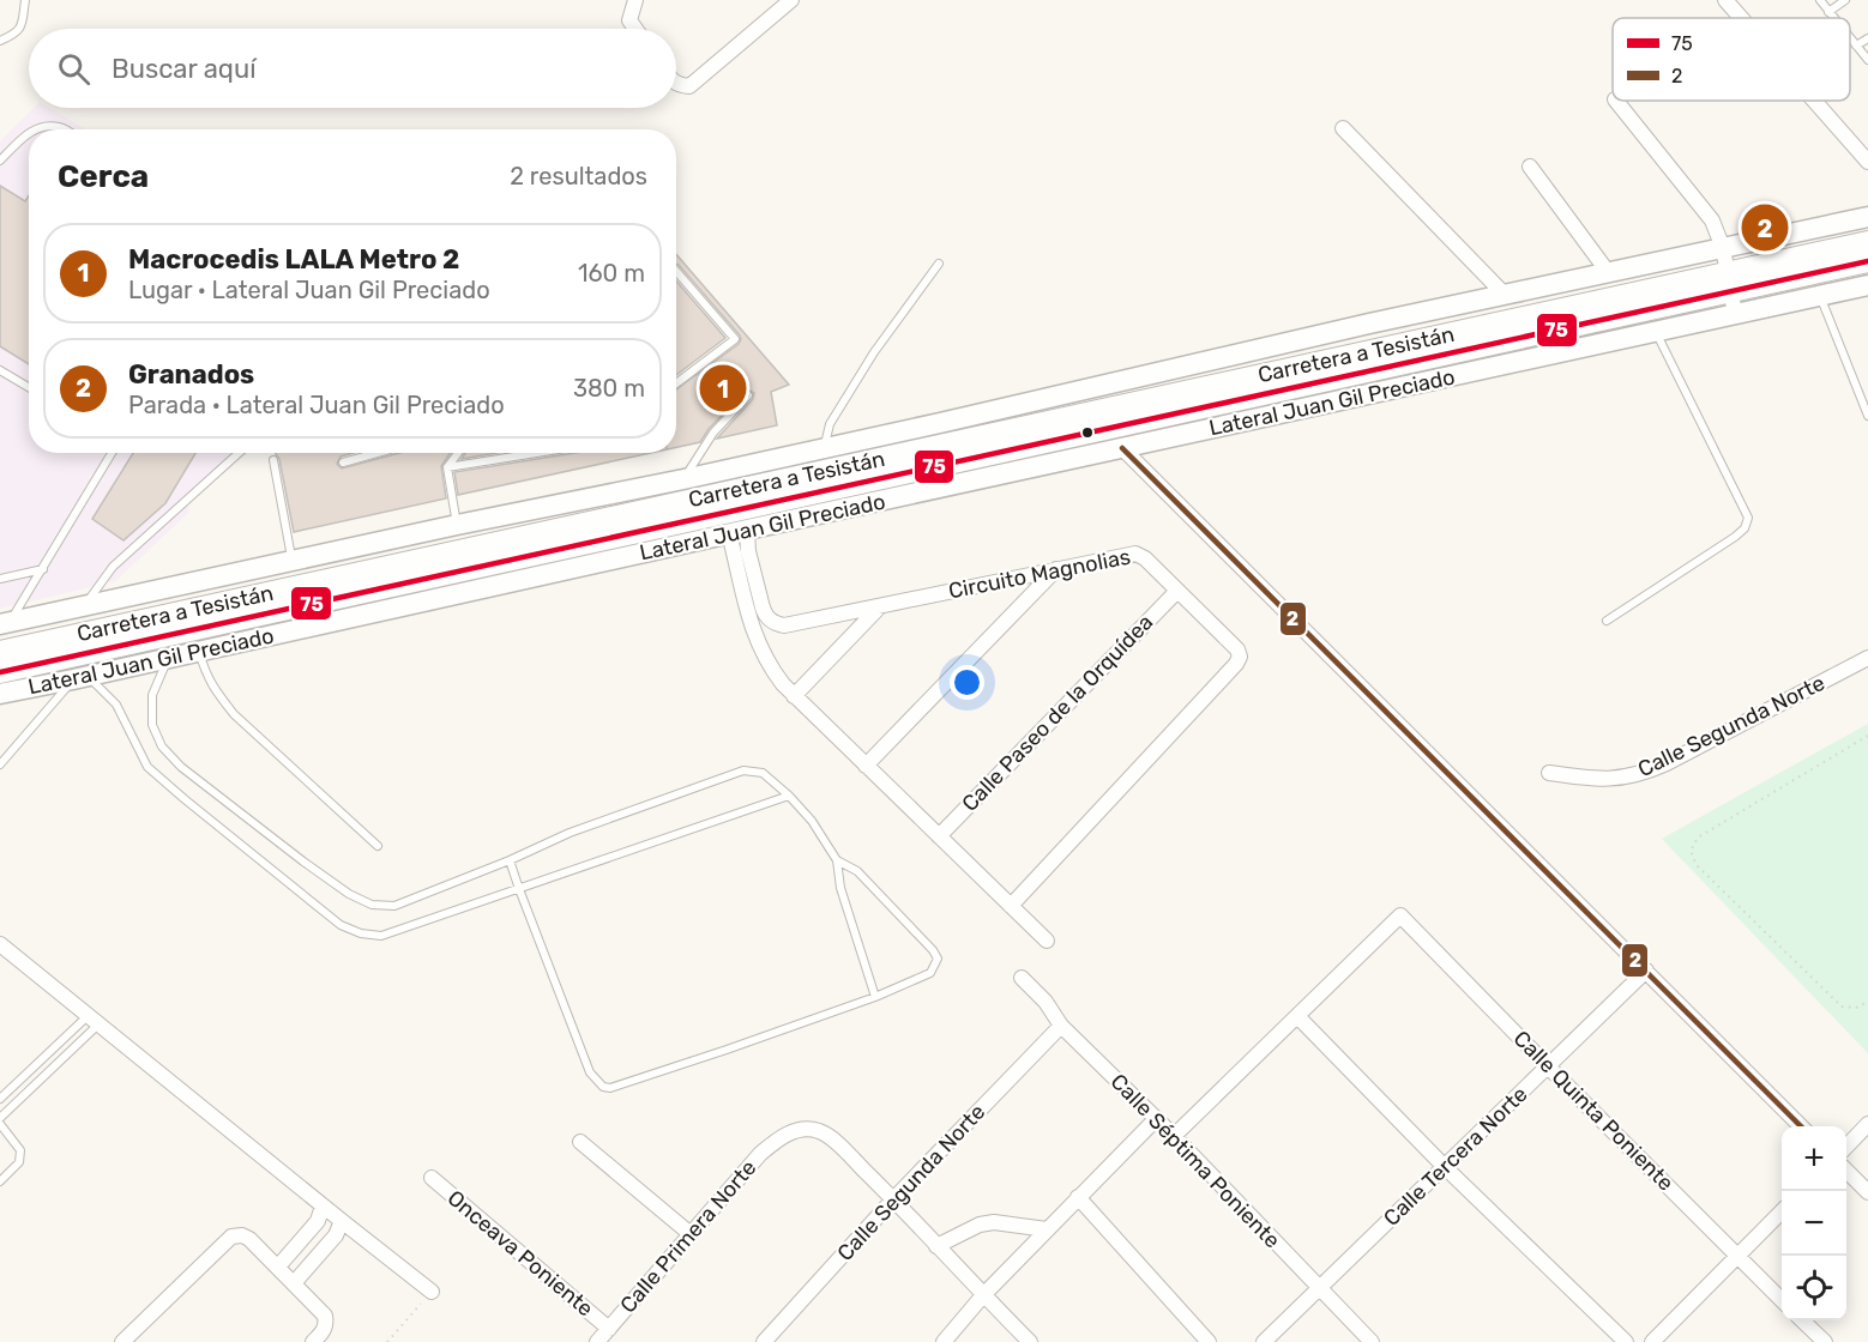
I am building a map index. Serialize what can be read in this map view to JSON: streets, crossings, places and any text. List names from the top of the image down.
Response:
{
  "streets": {
    "main road": ["Carretera a Tesistán", "Lateral Juan Gil Preciado"],
    "street": [
      "Circuito Magnolias",
      "Calle Paseo de la Orquídea",
      "Calle Segunda Norte",
      "Calle Quinta Poniente",
      "Calle Tercera Norte",
      "Calle Séptima Poniente",
      "Calle Primera Norte",
      "Onceava Poniente"
    ]
  },
  "crossings": [
    ["Carretera a Tesistán", "Lateral Juan Gil Preciado"],
    ["Lateral Juan Gil Preciado", "Circuito Magnolias"],
    ["Circuito Magnolias", "Calle Paseo de la Orquídea"],
    ["Calle Segunda Norte", "Calle Séptima Poniente"],
    ["Calle Segunda Norte", "Calle Primera Norte"],
    ["Calle Quinta Poniente", "Calle Tercera Norte"],
    ["Calle Tercera Norte", "Calle Séptima Poniente"],
    ["Calle Primera Norte", "Onceava Poniente"]
  ],
  "lines": ["transit line 75", "transit line 2"],
  "legend": ["75", "2"],
  "page": {
    "search": "Buscar aquí",
    "heading": ["Cerca", "2 resultados"],
    "pins": ["2", "1"],
    "list": [
      {
        "mark": "1",
        "name": "Macrocedis LALA Metro 2",
        "note": "Lugar · Lateral Juan Gil Preciado",
        "value": "160 m"
      },
      {
        "mark": "2",
        "name": "Granados",
        "note": "Parada · Lateral Juan Gil Preciado",
        "value": "380 m"
      }
    ],
    "map_buttons": ["+", "−"]
  }
}
